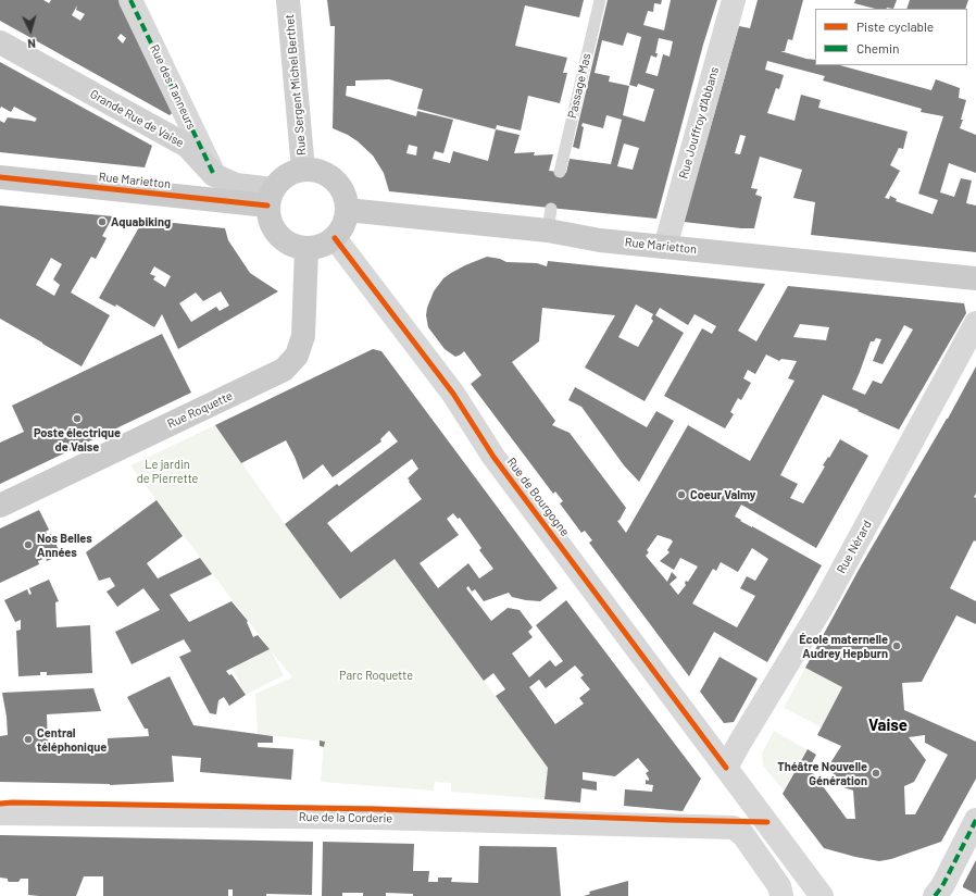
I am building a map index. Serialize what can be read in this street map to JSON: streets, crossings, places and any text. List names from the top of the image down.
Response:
{
  "streets": {
    "main road": ["Rue Marietton", "Rue Roquette"],
    "street": [
      "Rue Sergent Michel Berthet",
      "Rue des Tanneurs",
      "Grande Rue de Vaise",
      "Rue Jouffroy d'Abbans",
      "Rue de Bourgogne",
      "Rue Nérard",
      "Rue de la Corderie"
    ],
    "lane": ["Passage Mas"]
  },
  "crossings": [
    ["Rue Sergent Michel Berthet", "Grande Rue de Vaise"],
    ["Rue Sergent Michel Berthet", "Rue Marietton"],
    ["Rue Sergent Michel Berthet", "Rue Roquette"],
    ["Rue Sergent Michel Berthet", "Rue de Bourgogne"],
    ["Rue des Tanneurs", "Grande Rue de Vaise"],
    ["Grande Rue de Vaise", "Rue Marietton"],
    ["Grande Rue de Vaise", "Rue Roquette"],
    ["Grande Rue de Vaise", "Rue de Bourgogne"],
    ["Rue Jouffroy d'Abbans", "Rue Marietton"],
    ["Rue Marietton", "Rue Roquette"],
    ["Rue Marietton", "Rue de Bourgogne"],
    ["Rue Roquette", "Rue de Bourgogne"],
    ["Rue de Bourgogne", "Rue Nérard"]
  ],
  "districts": ["Vaise"],
  "parks": ["Le jardin de Pierrette", "Parc Roquette"],
  "places": [
    "Aquabiking",
    "Poste électrique de Vaise",
    "Coeur Valmy",
    "Nos Belles Années",
    "École maternelle Audrey Hepburn",
    "Central téléphonique",
    "Théâtre Nouvelle Génération"
  ],
  "legend": ["Piste cyclable", "Chemin"],
  "north": "bottom"
}
